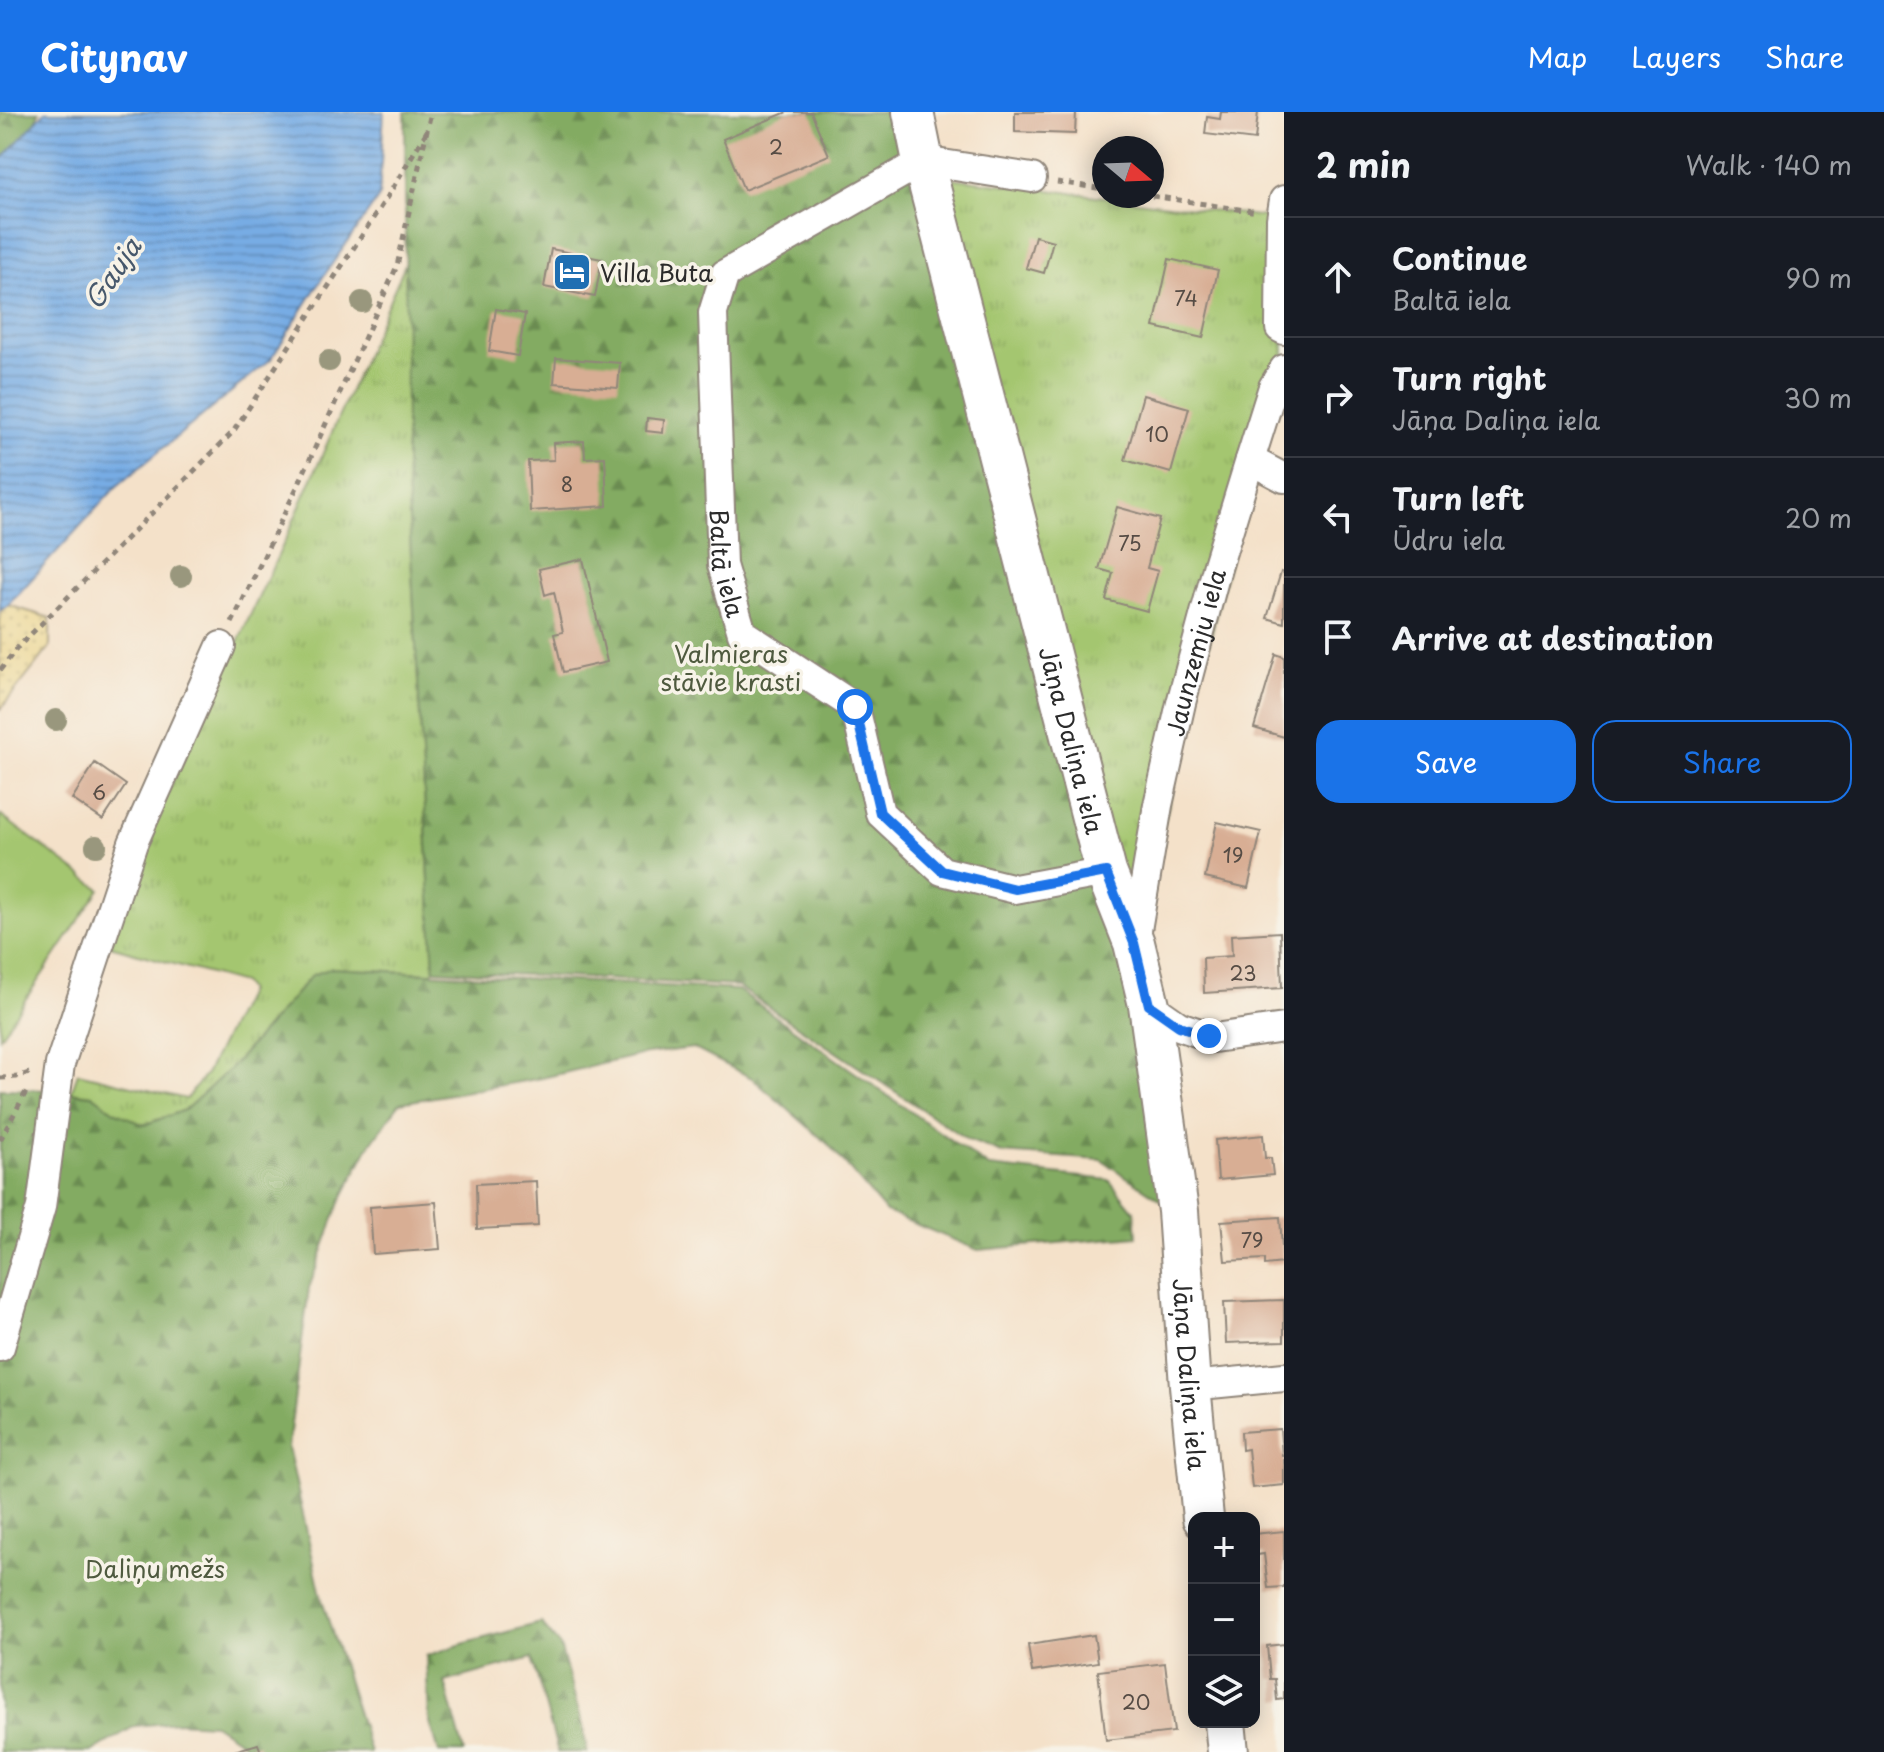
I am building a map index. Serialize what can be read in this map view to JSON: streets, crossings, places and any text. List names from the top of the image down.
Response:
{
  "streets": {
    "street": ["Baltā iela", "Jaunzemju iela", "Jāņa Daliņa iela"]
  },
  "crossings": [
    ["Baltā iela", "Jāņa Daliņa iela"],
    ["Jaunzemju iela", "Jāņa Daliņa iela"]
  ],
  "water": ["Gauja"],
  "parks": ["Valmieras stāvie krasti", "Daliņu mežs"],
  "places": {
    "hotel": ["Villa Buta"]
  },
  "house_numbers": [
    "2",
    "74",
    "10",
    "8",
    "75",
    "6",
    "19",
    "23",
    "79",
    "20"
  ],
  "north": "right",
  "page": {
    "header": "Citynav",
    "nav": ["Map", "Layers", "Share"],
    "heading": ["2 min", "Walk · 140 m"],
    "list": [
      ["Continue", "Baltā iela", "90 m"],
      ["Turn right", "Jāņa Daliņa iela", "30 m"],
      ["Turn left", "Ūdru iela", "20 m"],
      "Arrive at destination"
    ],
    "buttons": ["Save", "Share"],
    "map_buttons": ["+", "−"]
  }
}
